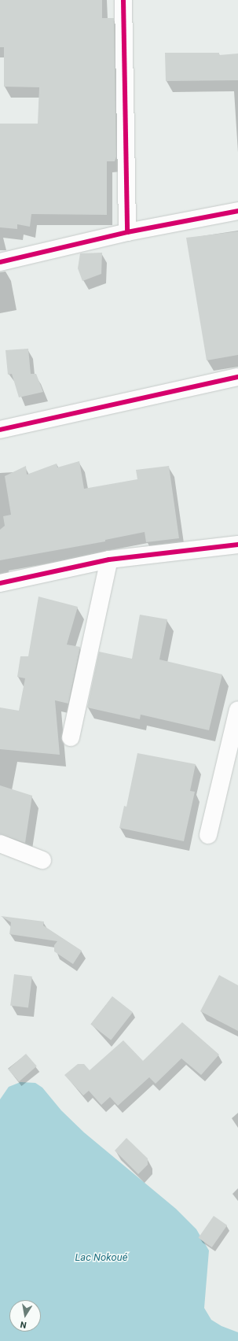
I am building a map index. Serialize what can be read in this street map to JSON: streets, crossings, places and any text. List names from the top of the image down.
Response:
{
  "water": ["Lac Nokoué"],
  "north": "bottom"
}
